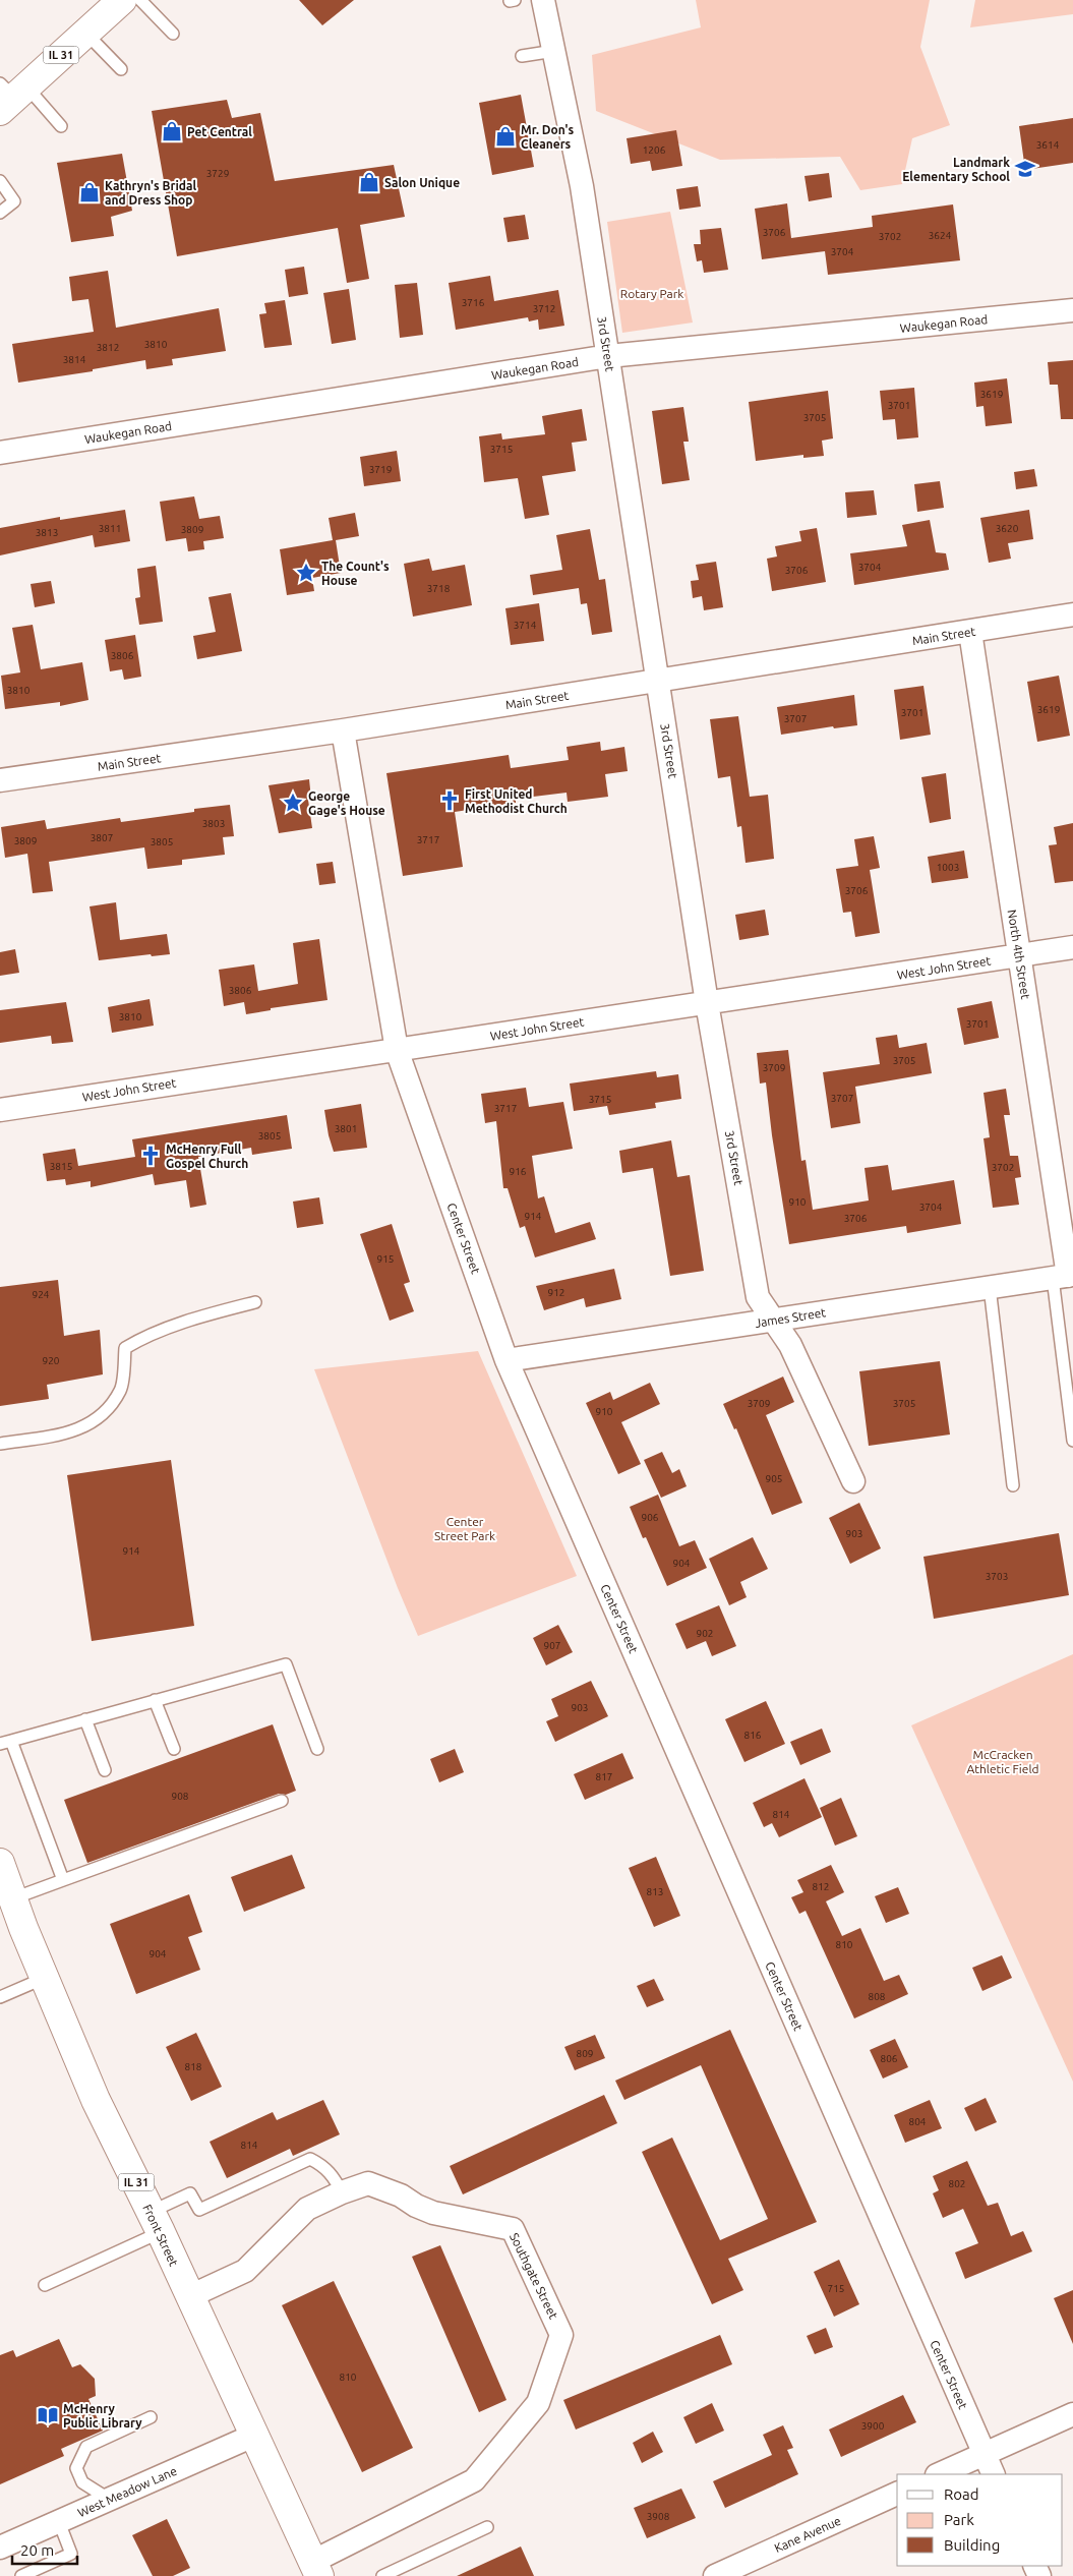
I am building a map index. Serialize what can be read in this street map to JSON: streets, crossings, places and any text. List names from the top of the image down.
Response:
{
  "streets": {
    "main road": ["IL 31", "Front Street"],
    "street": [
      "Waukegan Road",
      "3rd Street",
      "Main Street",
      "North 4th Street",
      "West John Street",
      "Center Street",
      "James Street",
      "Southgate Street",
      "West Meadow Lane",
      "Kane Avenue"
    ]
  },
  "crossings": [
    ["Waukegan Road", "3rd Street"],
    ["3rd Street", "Main Street"],
    ["3rd Street", "West John Street"],
    ["3rd Street", "James Street"],
    ["Main Street", "North 4th Street"],
    ["Main Street", "Center Street"],
    ["North 4th Street", "West John Street"],
    ["North 4th Street", "James Street"],
    ["West John Street", "Center Street"],
    ["Center Street", "James Street"],
    ["Front Street", "Southgate Street"],
    ["Front Street", "West Meadow Lane"]
  ],
  "parks": ["Rotary Park", "Center Street Park", "McCracken Athletic Field"],
  "places": {
    "shop": [
      "Pet Central",
      "Mr. Don's Cleaners",
      "Salon Unique",
      "Kathryn's Bridal and Dress Shop"
    ],
    "school or university": ["Landmark Elementary School"],
    "place": ["The Count's House", "George Gage's House"],
    "church": ["First United Methodist Church", "McHenry Full Gospel Church"],
    "library": ["McHenry Public Library"]
  },
  "house_numbers": [
    "3614",
    "1206",
    "3729",
    "3706",
    "3624",
    "3702",
    "3704",
    "3716",
    "3712",
    "3810",
    "3812",
    "3814",
    "3619",
    "3701",
    "3705",
    "3715",
    "3719",
    "3811",
    "3620",
    "3809",
    "3813",
    "3704",
    "3706",
    "3718",
    "3714",
    "3806",
    "3810",
    "3619",
    "3701",
    "3707",
    "3803",
    "3807",
    "3717",
    "3809",
    "3805",
    "1003",
    "3706",
    "3806",
    "3810",
    "3701",
    "3705",
    "3709",
    "3707",
    "3715",
    "3717",
    "3801",
    "3805",
    "3815",
    "3702",
    "916",
    "910",
    "3704",
    "914",
    "3706",
    "915",
    "912",
    "924",
    "920",
    "3709",
    "3705",
    "910",
    "905",
    "906",
    "903",
    "914",
    "904",
    "3703",
    "902",
    "907",
    "903",
    "816",
    "817",
    "908",
    "814",
    "812",
    "813",
    "810",
    "904",
    "808",
    "809",
    "806",
    "818",
    "804",
    "814",
    "802",
    "715",
    "810",
    "3900",
    "3908"
  ],
  "legend": ["Road", "Park", "Building"],
  "scale_bar": "20 m"
}
